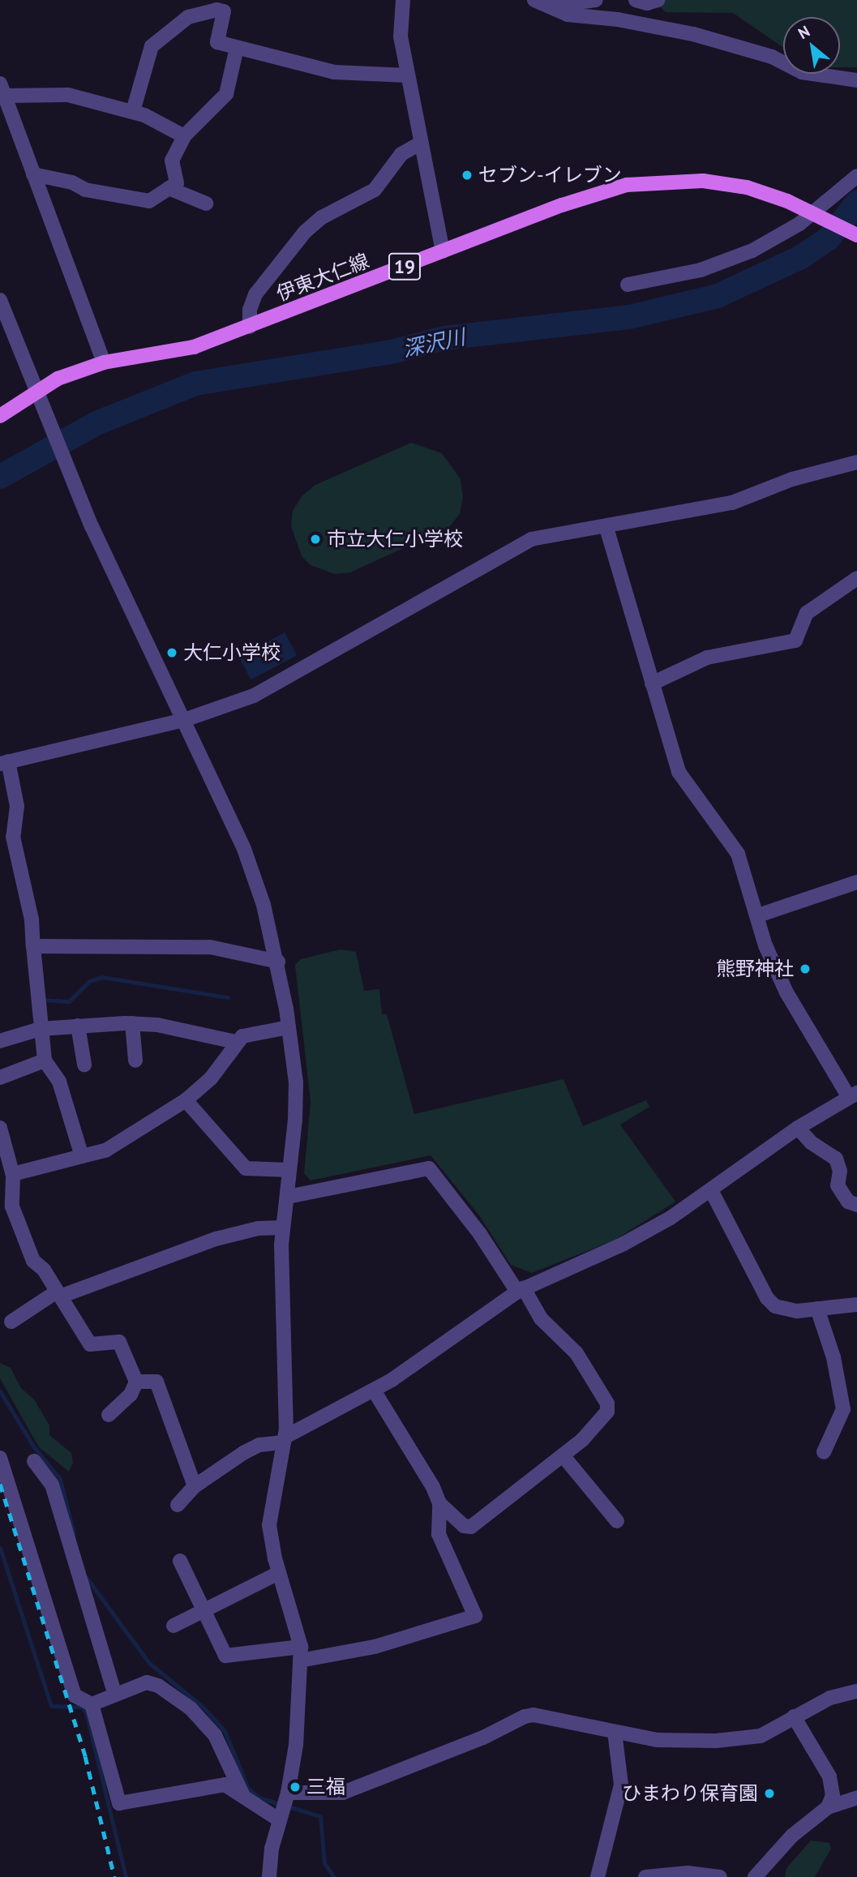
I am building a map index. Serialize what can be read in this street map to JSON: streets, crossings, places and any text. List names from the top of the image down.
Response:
{
  "streets": {
    "main road": ["19", "伊東大仁線"]
  },
  "water": ["深沢川"],
  "places": [
    "セブン-イレブン",
    "市立大仁小学校",
    "大仁小学校",
    "熊野神社",
    "三福",
    "ひまわり保育園"
  ],
  "north": "top left"
}
